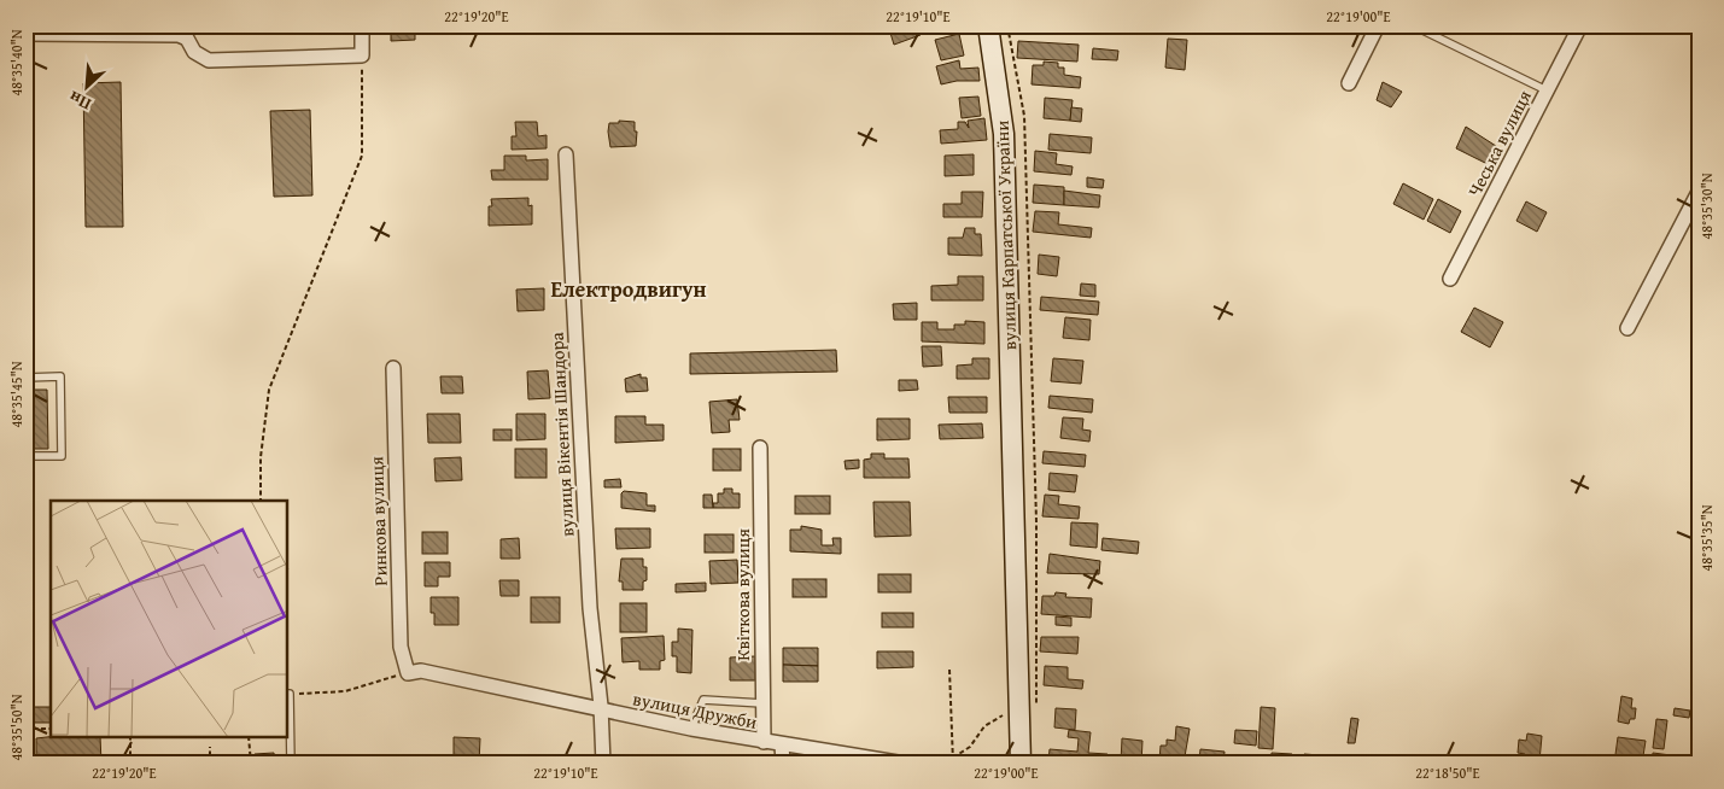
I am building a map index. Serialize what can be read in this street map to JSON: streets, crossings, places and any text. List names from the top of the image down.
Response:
{
  "streets": {
    "main road": ["вулиця Карпатської України"],
    "street": [
      "Чеська вулиця",
      "вулиця Вікентія Шандора",
      "Ринкова вулиця",
      "Квіткова вулиця",
      "вулиця Дружби"
    ]
  },
  "crossings": [
    ["вулиця Вікентія Шандора", "вулиця Дружби"],
    ["Ринкова вулиця", "вулиця Дружби"],
    ["Квіткова вулиця", "вулиця Дружби"]
  ],
  "districts": ["Електродвигун"],
  "north": "bottom left",
  "coordinates": [
    "22°19'20\"E",
    "22°19'10\"E",
    "22°19'00\"E",
    "48°35'40\"N",
    "48°35'30\"N",
    "48°35'45\"N",
    "48°35'35\"N",
    "48°35'50\"N",
    "22°18'50\"E"
  ]
}
